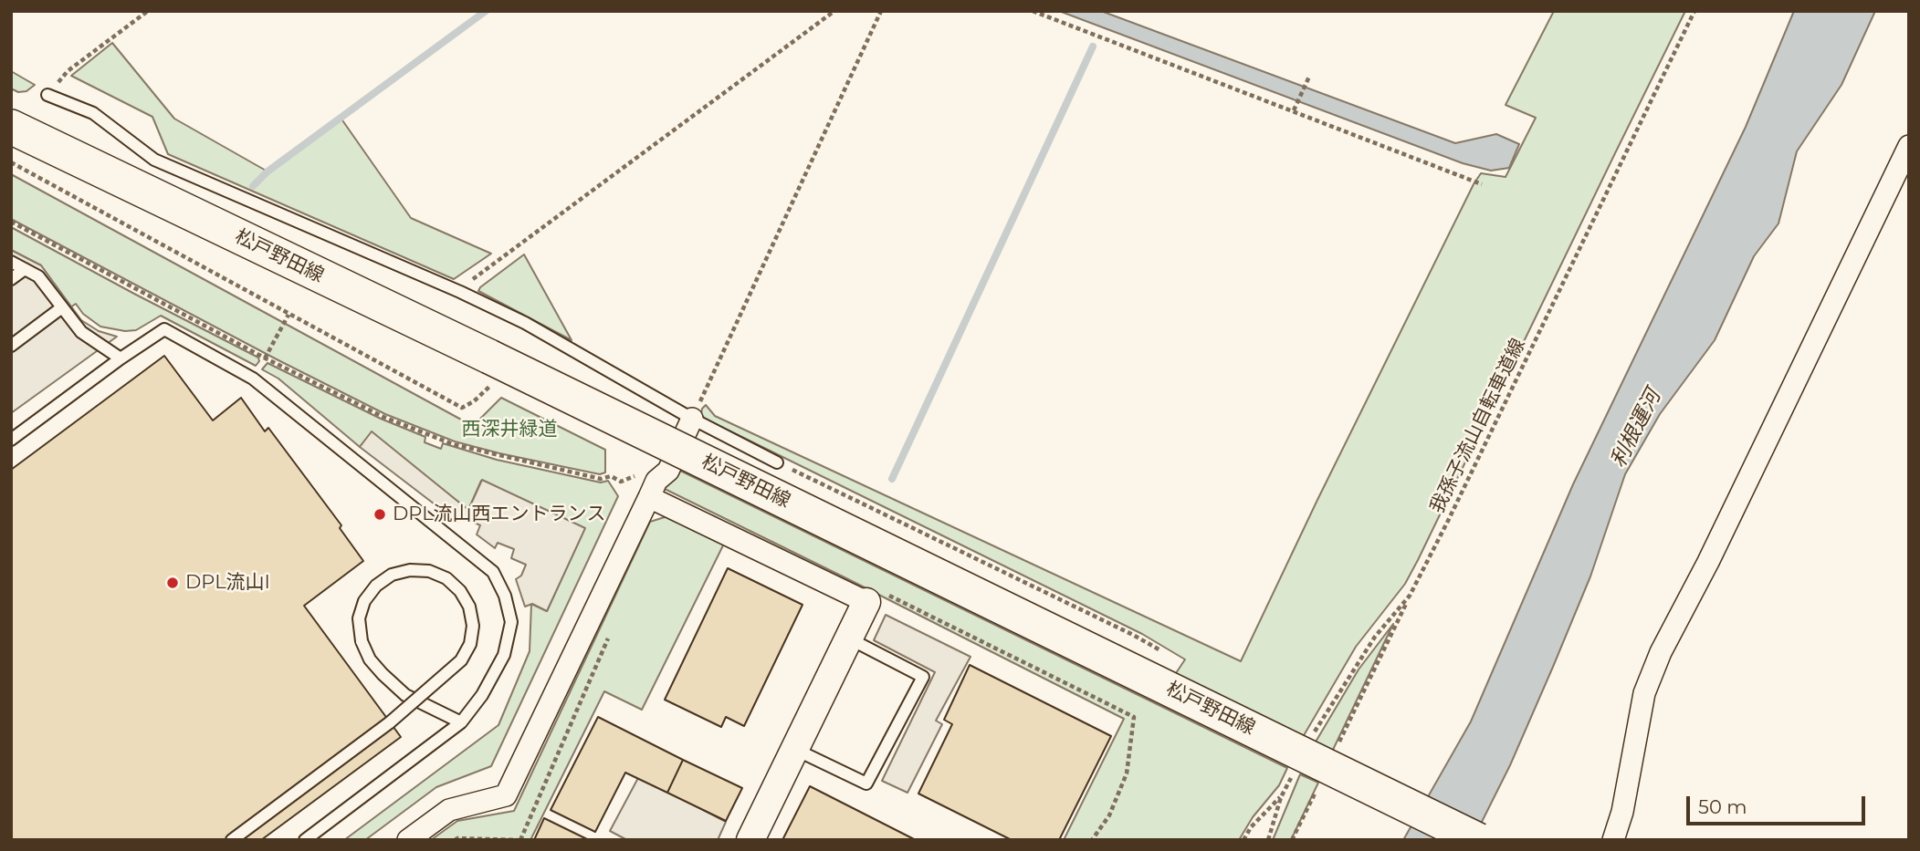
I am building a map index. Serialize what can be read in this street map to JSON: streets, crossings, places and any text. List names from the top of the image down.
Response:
{
  "streets": {
    "main road": ["松戸野田線"],
    "path": ["我孫子流山自転車道線"]
  },
  "water": ["利根運河"],
  "parks": ["西深井緑道"],
  "places": ["DPL流山西エントランス", "DPL流山I"],
  "scale_bar": "50 m"
}
